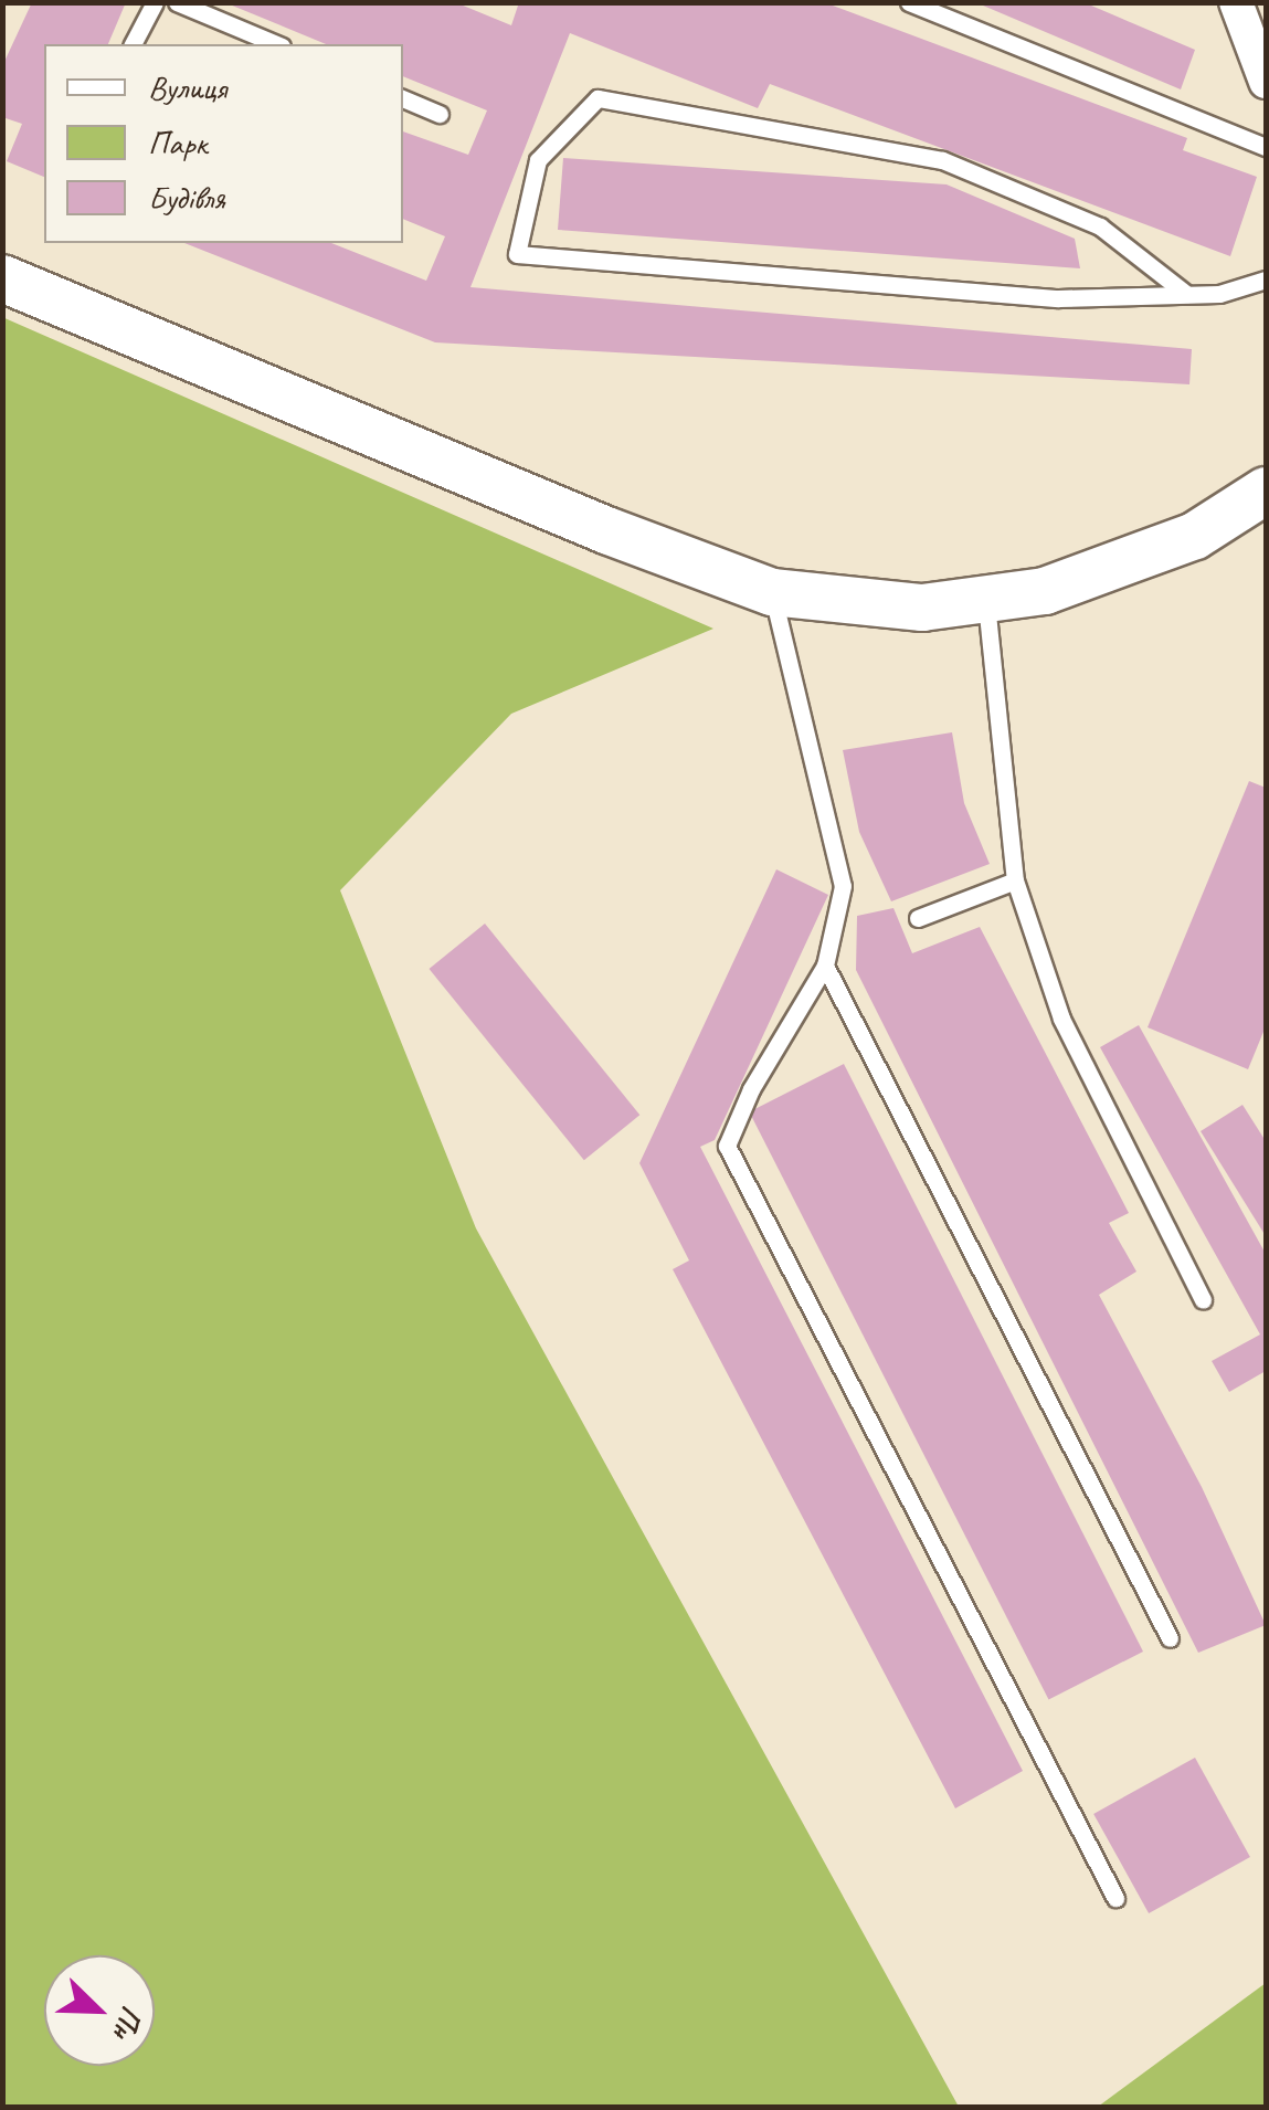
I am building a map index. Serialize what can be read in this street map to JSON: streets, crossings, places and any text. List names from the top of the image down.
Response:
{
  "legend": ["Вулиця", "Парк", "Будівля"],
  "north": "bottom right"
}
